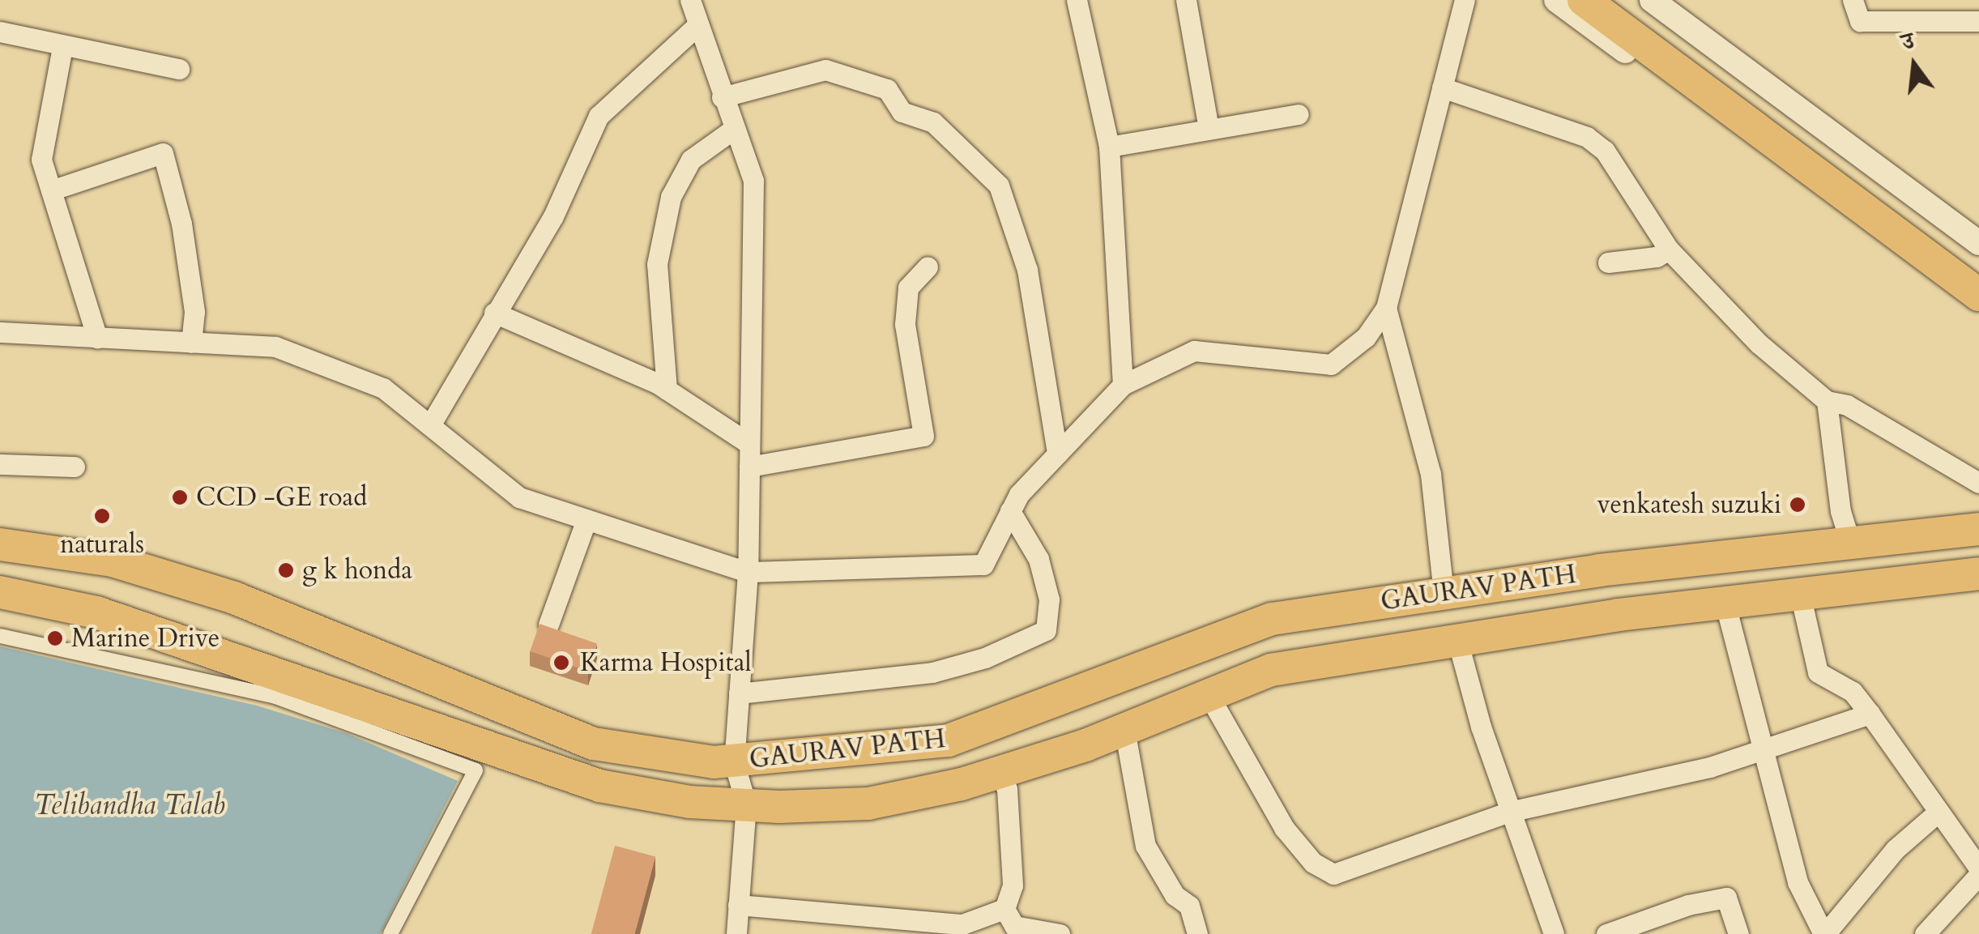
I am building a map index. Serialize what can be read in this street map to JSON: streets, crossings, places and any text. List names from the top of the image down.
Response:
{
  "streets": {
    "main road": ["GAURAV PATH"]
  },
  "water": ["Telibandha Talab"],
  "places": [
    "CCD -GE road",
    "venkatesh suzuki",
    "naturals",
    "g k honda",
    "Marine Drive",
    "Karma Hospital"
  ],
  "north": "top"
}
